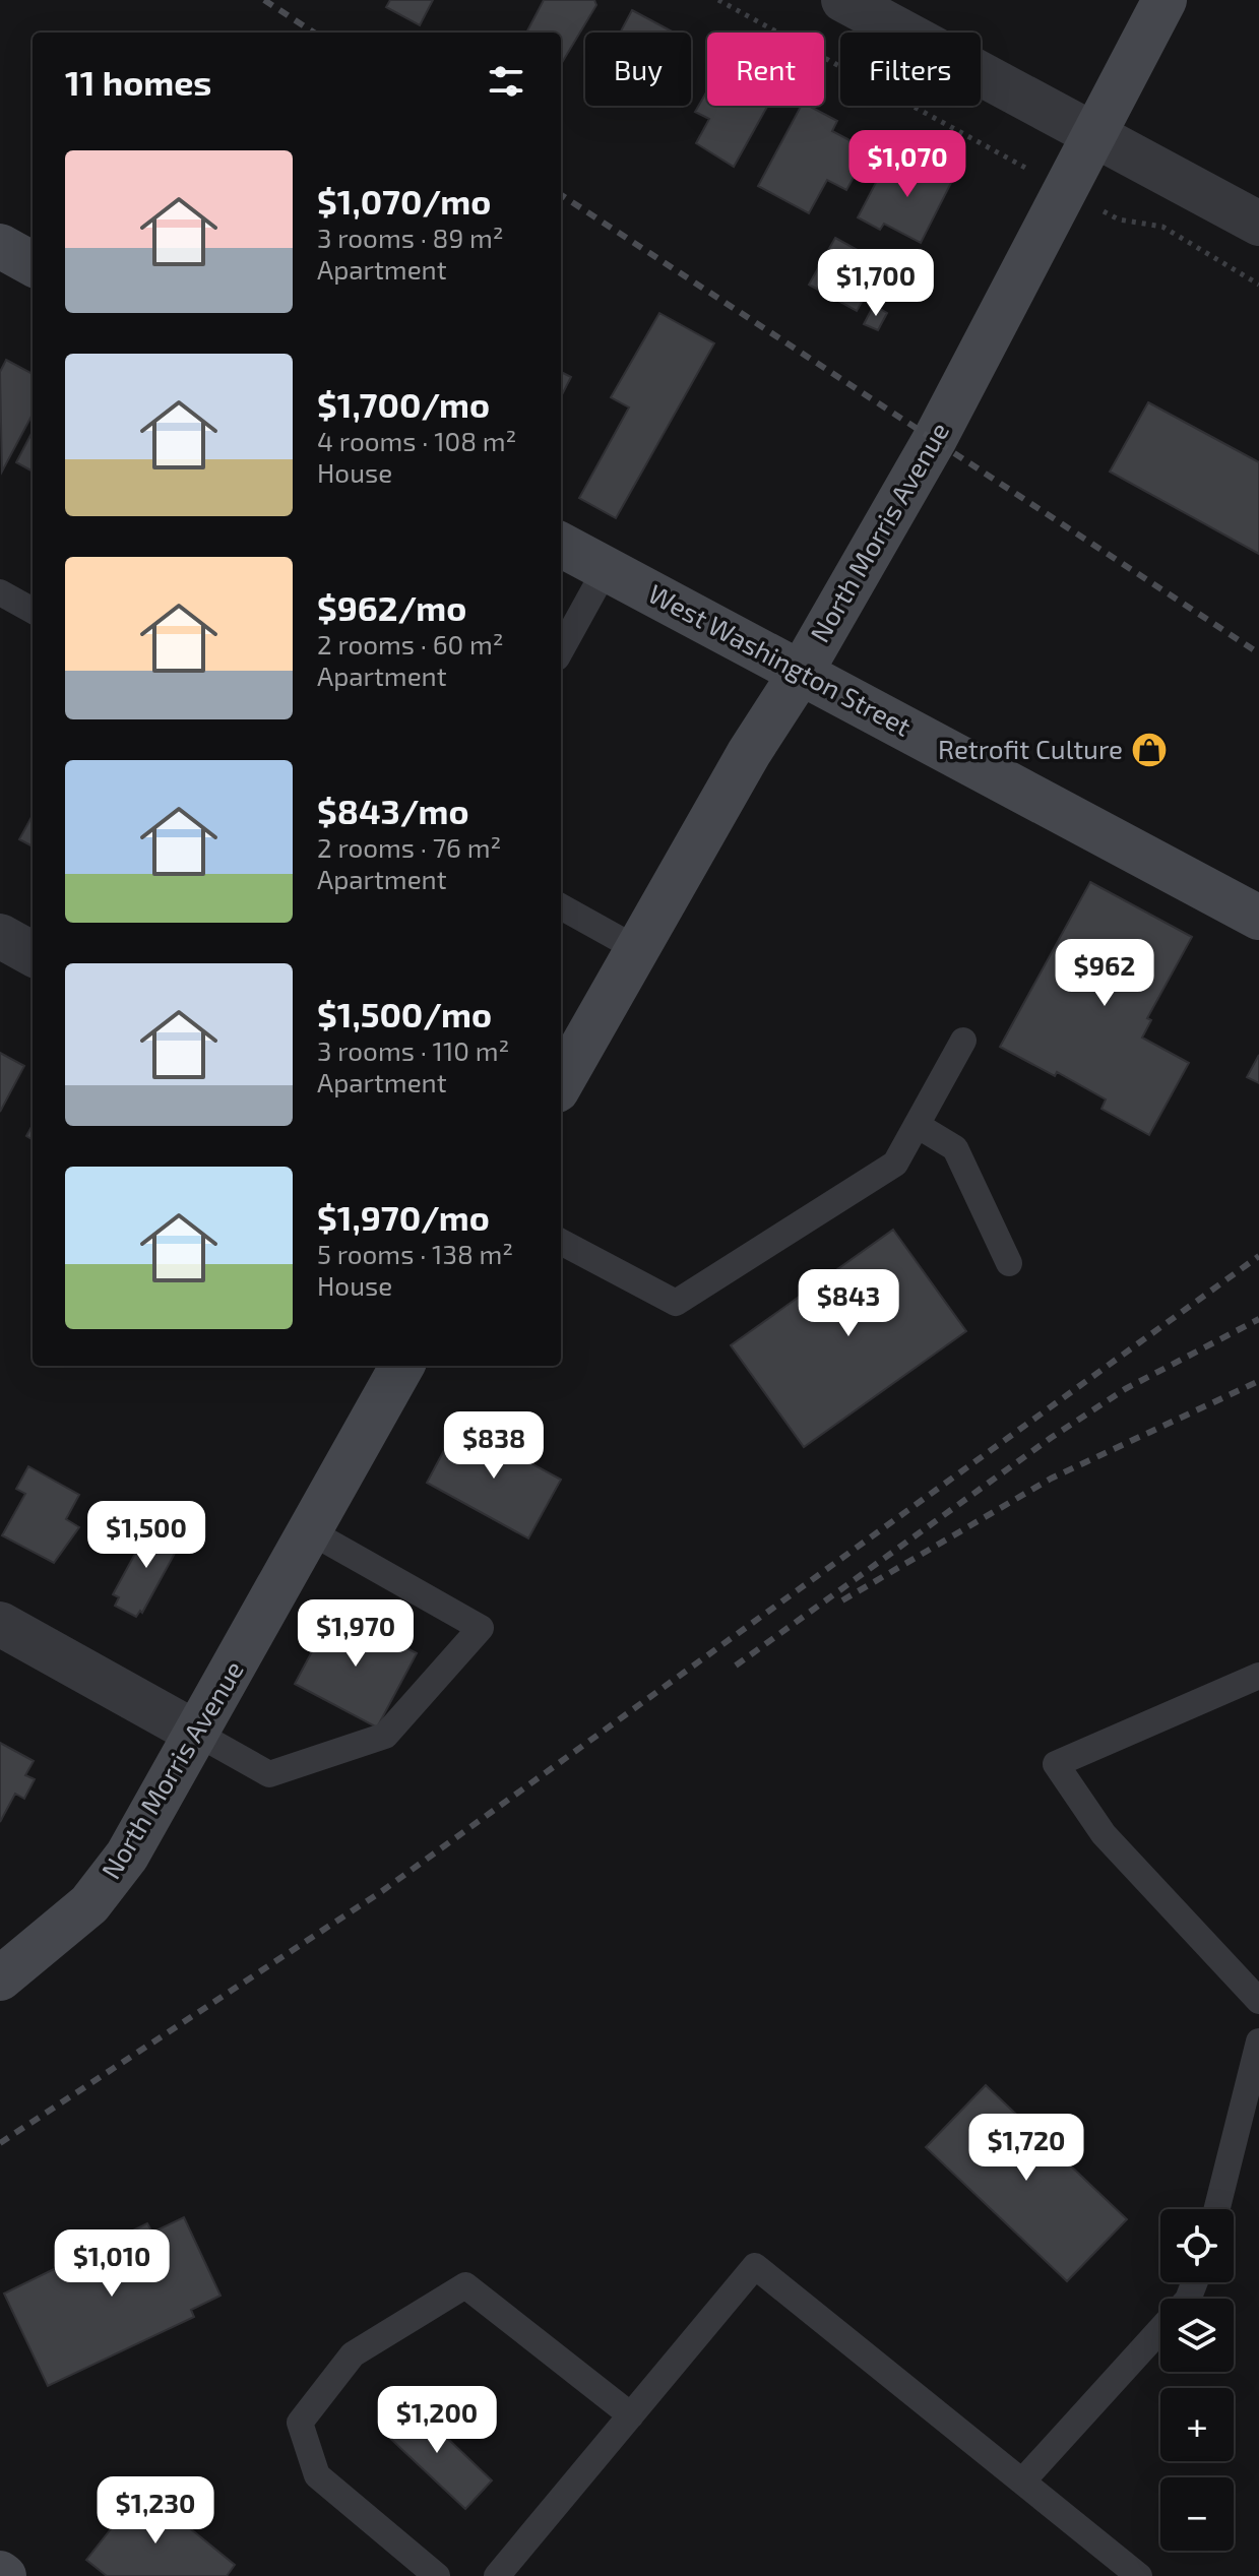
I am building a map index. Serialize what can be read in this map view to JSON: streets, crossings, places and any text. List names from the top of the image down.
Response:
{
  "streets": {
    "main road": ["North Morris Avenue", "West Washington Street"]
  },
  "crossings": [
    ["North Morris Avenue", "West Washington Street"]
  ],
  "places": {
    "shop": ["Retrofit Culture"]
  },
  "page": {
    "chip": ["Buy", "Rent", "Filters"],
    "heading": "11 homes",
    "price": [
      "$1,070",
      "$1,700",
      "$962",
      "$843",
      "$838",
      "$1,500",
      "$1,970",
      "$1,720",
      "$1,010",
      "$1,200",
      "$1,230"
    ],
    "list": [
      {
        "name": "$1,070/mo",
        "note": "3 rooms · 89 m² · Apartment"
      },
      {
        "name": "$1,700/mo",
        "note": "4 rooms · 108 m² · House"
      },
      {
        "name": "$962/mo",
        "note": "2 rooms · 60 m² · Apartment"
      },
      {
        "name": "$843/mo",
        "note": "2 rooms · 76 m² · Apartment"
      },
      {
        "name": "$1,500/mo",
        "note": "3 rooms · 110 m² · Apartment"
      },
      {
        "name": "$1,970/mo",
        "note": "5 rooms · 138 m² · House"
      }
    ],
    "map_buttons": ["+", "−"]
  }
}
